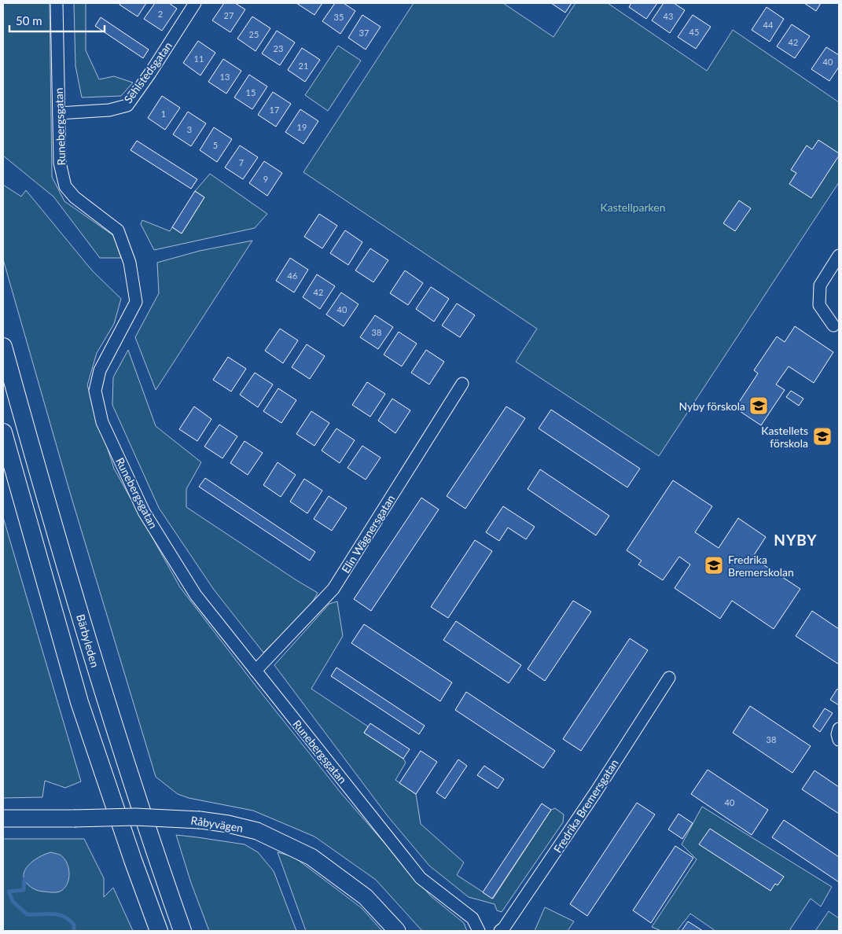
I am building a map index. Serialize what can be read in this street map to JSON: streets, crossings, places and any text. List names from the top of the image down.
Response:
{
  "streets": {
    "main road": ["Bärbyleden", "Råbyvägen"],
    "street": [
      "Sehlstedsgatan",
      "Runebergsgatan",
      "Elin Wägnersgatan",
      "Fredrika Bremersgatan"
    ]
  },
  "crossings": [
    ["Sehlstedsgatan", "Runebergsgatan"],
    ["Runebergsgatan", "Elin Wägnersgatan"]
  ],
  "districts": ["NYBY"],
  "parks": ["Kastellparken"],
  "places": {
    "school or university": ["Nyby förskola", "Kastellets förskola", "Fredrika Bremerskolan"]
  },
  "house_numbers": [
    "2",
    "27",
    "43",
    "35",
    "44",
    "45",
    "37",
    "25",
    "42",
    "23",
    "11",
    "40",
    "21",
    "13",
    "15",
    "17",
    "1",
    "19",
    "3",
    "5",
    "7",
    "9",
    "46",
    "42",
    "40",
    "38",
    "38",
    "40"
  ],
  "scale_bar": "50 m"
}
